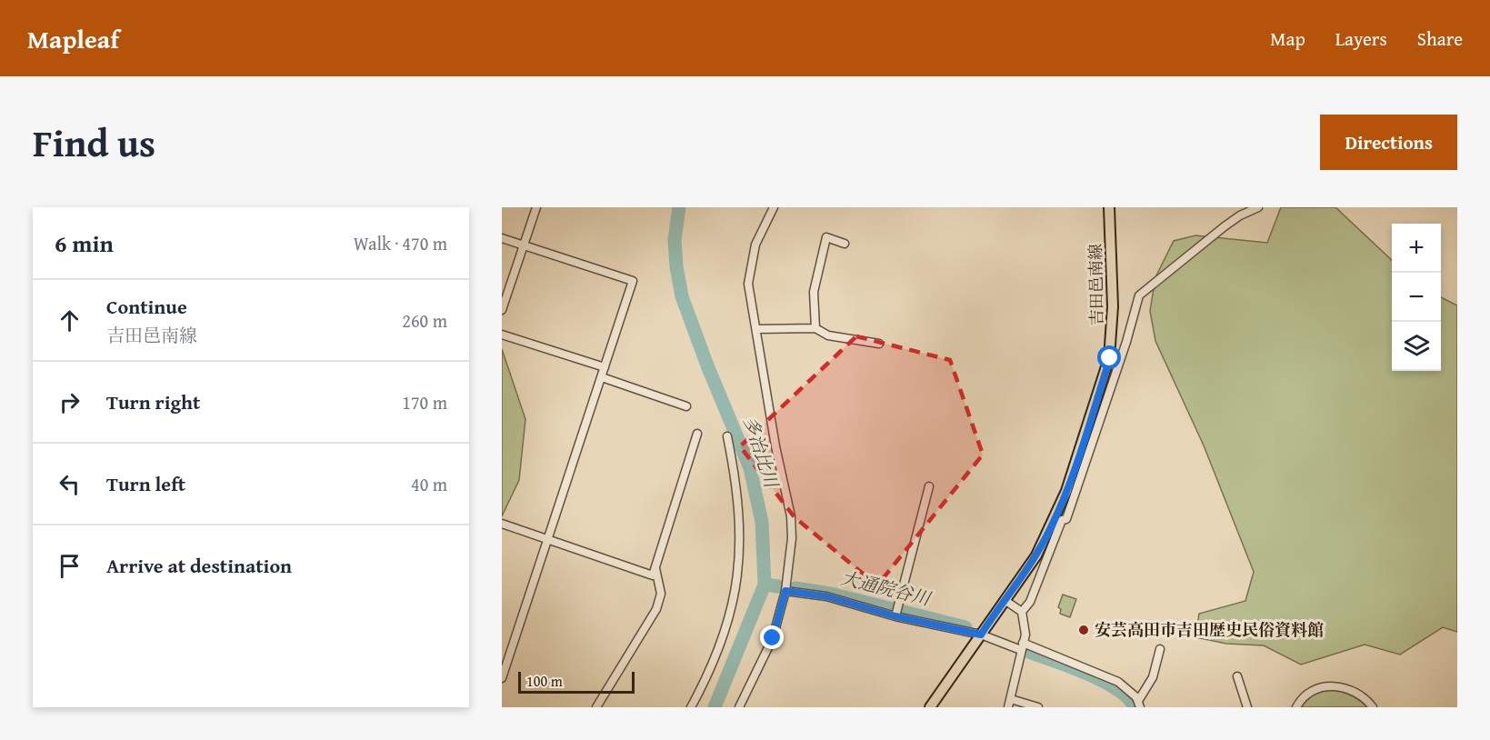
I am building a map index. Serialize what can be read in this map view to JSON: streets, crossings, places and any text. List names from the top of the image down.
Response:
{
  "streets": {
    "main road": ["吉田邑南線"]
  },
  "water": ["多治比川", "大通院谷川"],
  "places": ["安芸高田市吉田歴史民俗資料館"],
  "scale_bar": "100 m",
  "page": {
    "header": "Mapleaf",
    "nav": ["Map", "Layers", "Share"],
    "title": "Find us",
    "buttons": "Directions",
    "heading": ["6 min", "Walk · 470 m"],
    "map_buttons": ["+", "−"],
    "list": [
      ["Continue", "吉田邑南線", "260 m"],
      ["Turn right", "170 m"],
      ["Turn left", "40 m"],
      "Arrive at destination"
    ],
    "scale": "100 m"
  }
}
